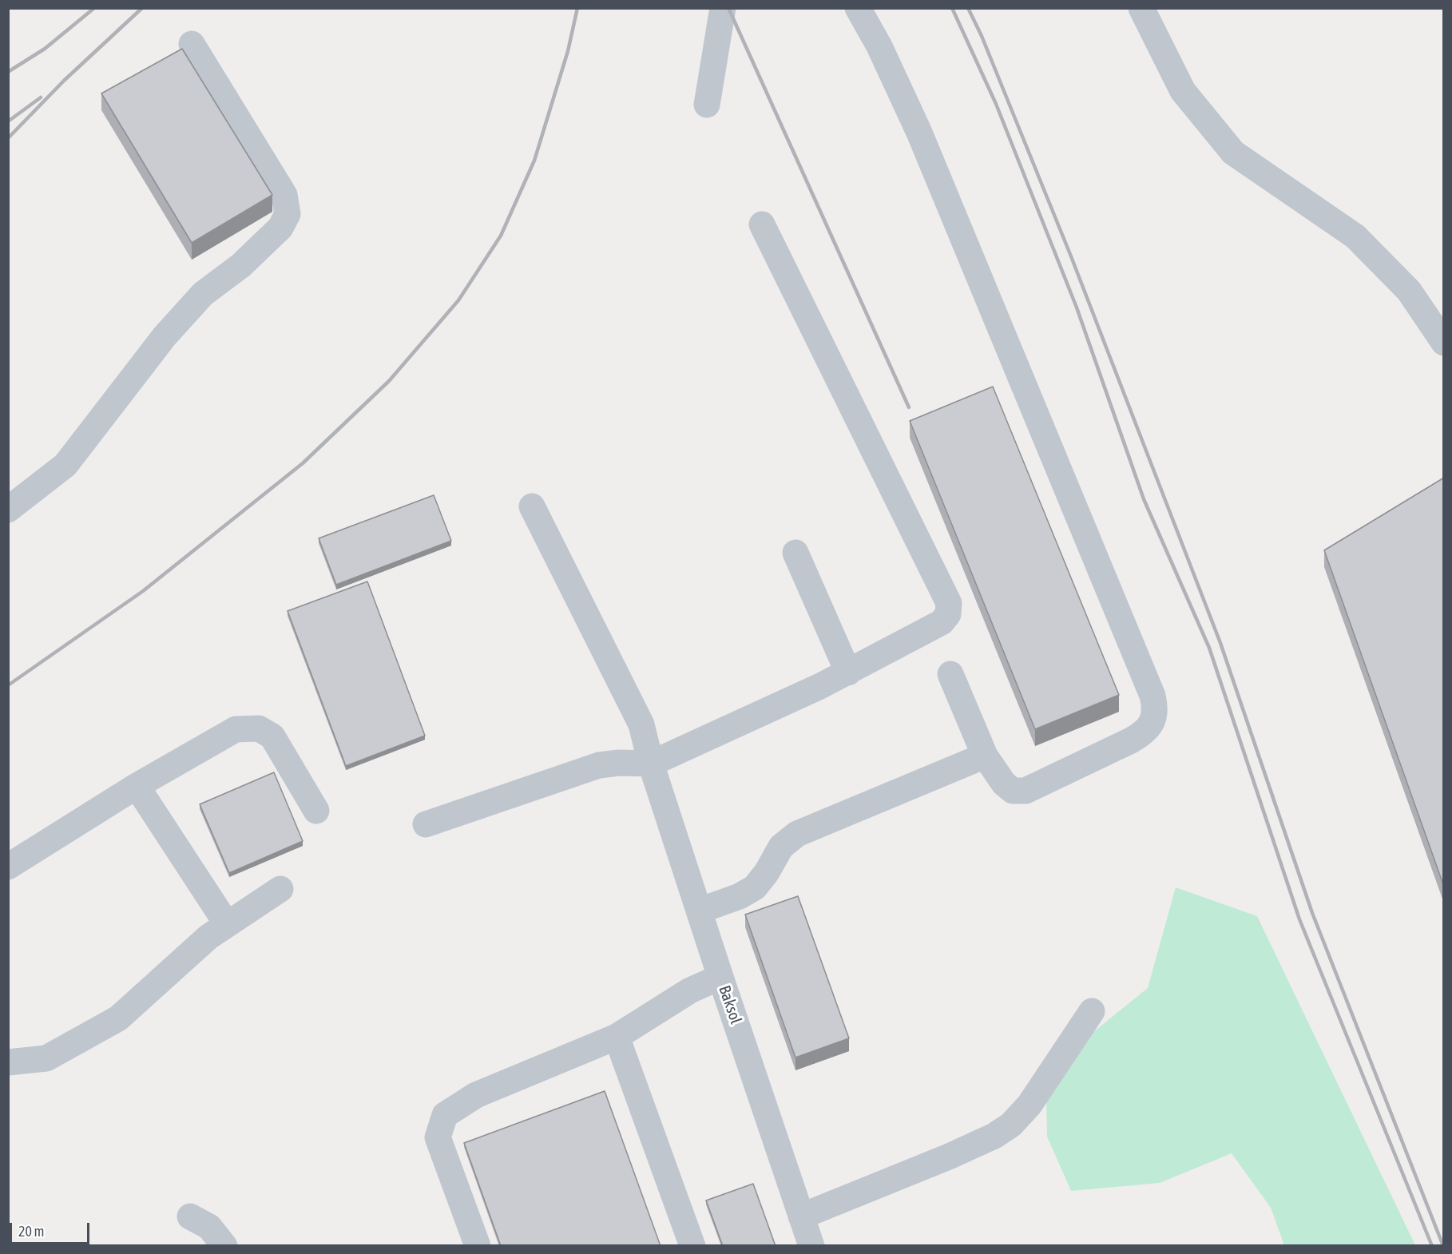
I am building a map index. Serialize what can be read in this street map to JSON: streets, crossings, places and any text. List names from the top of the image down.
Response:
{
  "streets": {
    "street": ["Baksol"]
  },
  "scale_bar": "20 m"
}
